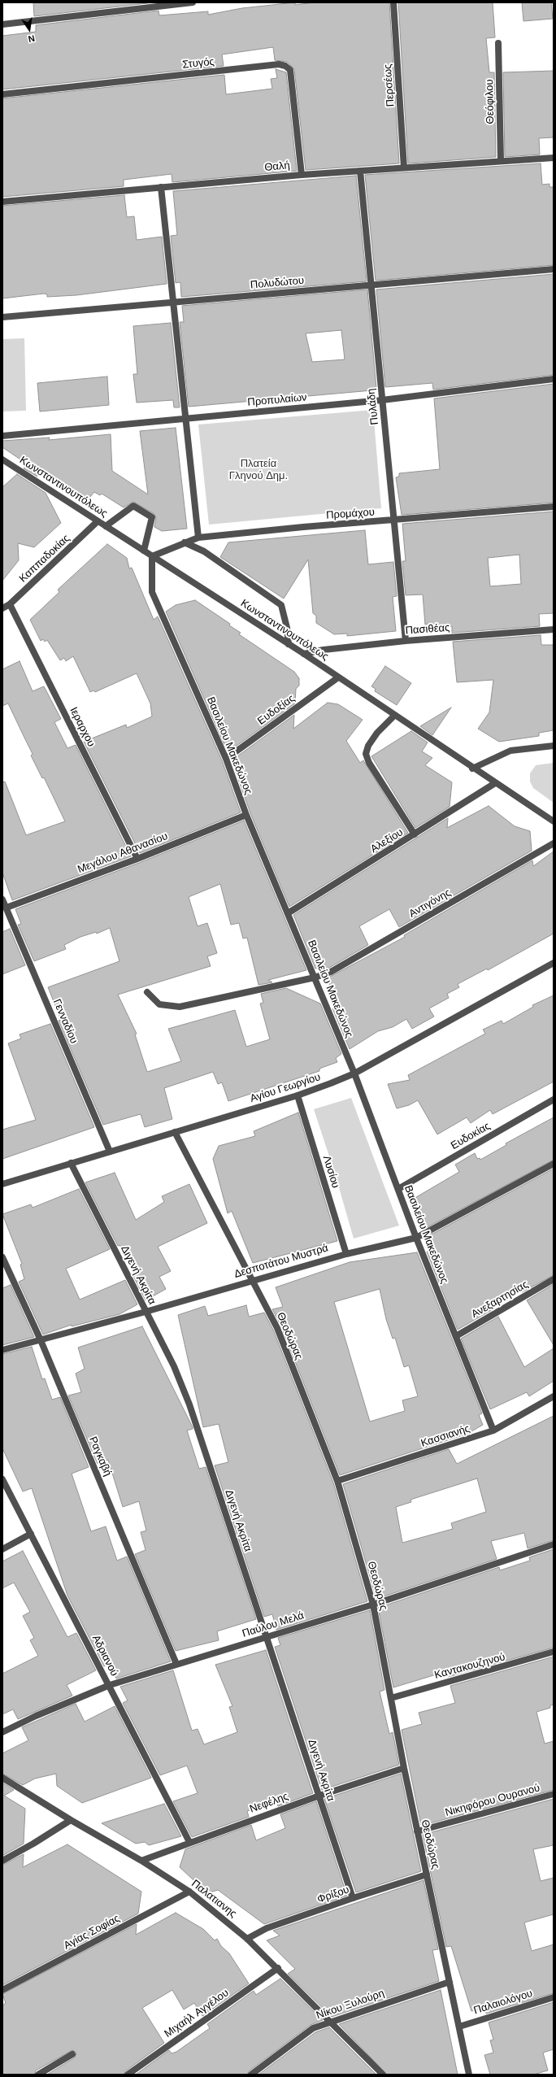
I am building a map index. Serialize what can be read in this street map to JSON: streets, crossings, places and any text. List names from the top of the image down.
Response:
{
  "streets": {
    "street": [
      "Στυγός",
      "Περσέως",
      "Θεόφιλου",
      "Θαλή",
      "Πολυδώτου",
      "Προπυλαίων",
      "Πυλάδη",
      "Κωνσταντινουπόλεως",
      "Προμάχου",
      "Καππαδοκίας",
      "Πασιθέας",
      "Ευδοξίας",
      "Ιεραρχου",
      "Βασιλείου Μακεδώνος",
      "Αλεξίου",
      "Μεγάλου Αθανασίου",
      "Αντιγόνης",
      "Γενναδίου",
      "Αγίου Γεωργίου",
      "Ευδοκίας",
      "Λυσίου",
      "Δεσποτάτου Μυστρά",
      "Διγενή Ακρίτα",
      "Ανεξαρτησίας",
      "Θεοδώρας",
      "Κασσιανής",
      "Ραγκαβή",
      "Παύλου Μελά",
      "Αδριανού",
      "Καντακουζηνού",
      "Νικηφόρου Ουρανού",
      "Νεφέλης",
      "Φρίξου",
      "Παλατιανης",
      "Αγίας Σοφίας",
      "Παλαιολόγου",
      "Νίκου Ξυλούρη",
      "Μιχαήλ Αγγέλου"
    ]
  },
  "crossings": [
    ["Στυγός", "Θαλή"],
    ["Περσέως", "Θαλή"],
    ["Θεόφιλου", "Θαλή"],
    ["Θαλή", "Πυλάδη"],
    ["Πολυδώτου", "Πυλάδη"],
    ["Προπυλαίων", "Πυλάδη"],
    ["Πυλάδη", "Προμάχου"],
    ["Πυλάδη", "Πασιθέας"],
    ["Κωνσταντινουπόλεως", "Προμάχου"],
    ["Κωνσταντινουπόλεως", "Καππαδοκίας"],
    ["Κωνσταντινουπόλεως", "Πασιθέας"],
    ["Κωνσταντινουπόλεως", "Ευδοξίας"],
    ["Κωνσταντινουπόλεως", "Βασιλείου Μακεδώνος"],
    ["Κωνσταντινουπόλεως", "Αλεξίου"],
    ["Προμάχου", "Βασιλείου Μακεδώνος"],
    ["Καππαδοκίας", "Ιεραρχου"],
    ["Ευδοξίας", "Βασιλείου Μακεδώνος"],
    ["Ιεραρχου", "Μεγάλου Αθανασίου"],
    ["Βασιλείου Μακεδώνος", "Αλεξίου"],
    ["Βασιλείου Μακεδώνος", "Μεγάλου Αθανασίου"],
    ["Βασιλείου Μακεδώνος", "Αντιγόνης"],
    ["Βασιλείου Μακεδώνος", "Αγίου Γεωργίου"],
    ["Βασιλείου Μακεδώνος", "Ευδοκίας"],
    ["Βασιλείου Μακεδώνος", "Δεσποτάτου Μυστρά"],
    ["Βασιλείου Μακεδώνος", "Ανεξαρτησίας"],
    ["Βασιλείου Μακεδώνος", "Κασσιανής"],
    ["Μεγάλου Αθανασίου", "Γενναδίου"],
    ["Γενναδίου", "Αγίου Γεωργίου"],
    ["Αγίου Γεωργίου", "Λυσίου"],
    ["Αγίου Γεωργίου", "Διγενή Ακρίτα"],
    ["Αγίου Γεωργίου", "Θεοδώρας"],
    ["Λυσίου", "Δεσποτάτου Μυστρά"],
    ["Δεσποτάτου Μυστρά", "Διγενή Ακρίτα"],
    ["Δεσποτάτου Μυστρά", "Θεοδώρας"],
    ["Δεσποτάτου Μυστρά", "Ραγκαβή"],
    ["Διγενή Ακρίτα", "Παύλου Μελά"],
    ["Διγενή Ακρίτα", "Νεφέλης"],
    ["Διγενή Ακρίτα", "Φρίξου"],
    ["Θεοδώρας", "Κασσιανής"],
    ["Θεοδώρας", "Παύλου Μελά"],
    ["Θεοδώρας", "Καντακουζηνού"],
    ["Θεοδώρας", "Νικηφόρου Ουρανού"],
    ["Θεοδώρας", "Νεφέλης"],
    ["Θεοδώρας", "Φρίξου"],
    ["Θεοδώρας", "Παλαιολόγου"],
    ["Θεοδώρας", "Νίκου Ξυλούρη"],
    ["Ραγκαβή", "Παύλου Μελά"],
    ["Παύλου Μελά", "Αδριανού"],
    ["Αδριανού", "Νεφέλης"],
    ["Νεφέλης", "Παλατιανης"],
    ["Φρίξου", "Παλατιανης"],
    ["Παλατιανης", "Αγίας Σοφίας"],
    ["Παλατιανης", "Νίκου Ξυλούρη"],
    ["Παλατιανης", "Μιχαήλ Αγγέλου"]
  ],
  "parks": ["Πλατεία Γληνού Δημ."],
  "north": "bottom"
}
